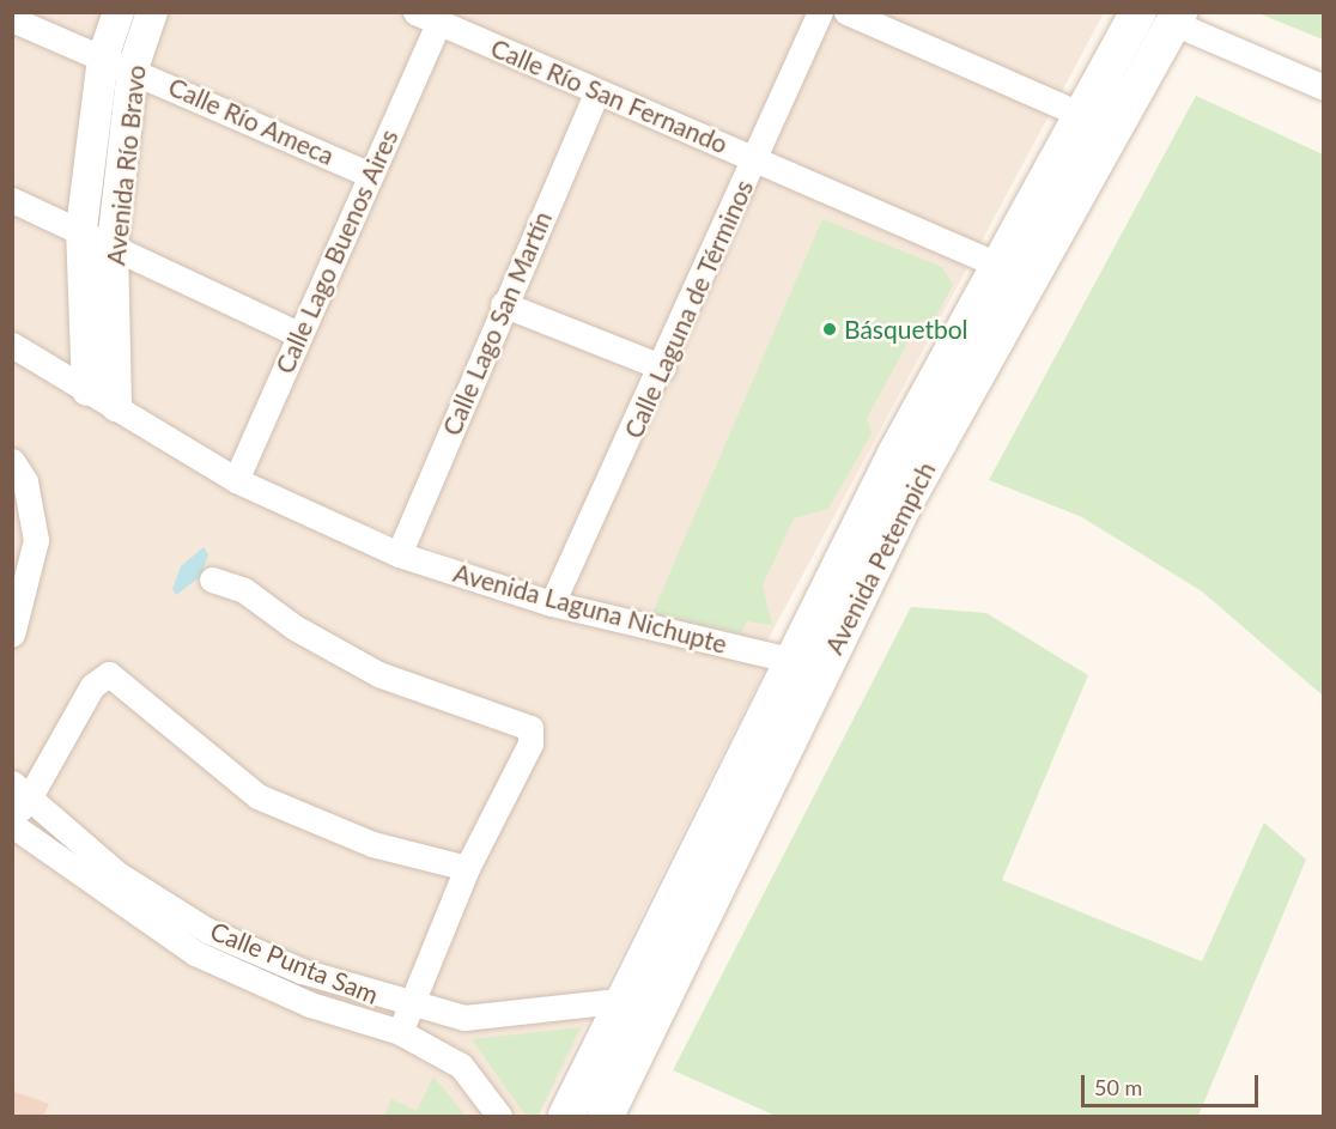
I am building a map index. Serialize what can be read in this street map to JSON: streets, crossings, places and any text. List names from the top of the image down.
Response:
{
  "streets": {
    "main road": ["Avenida Petempich"],
    "street": [
      "Calle Río San Fernando",
      "Calle Río Ameca",
      "Avenida Río Bravo",
      "Calle Lago Buenos Aires",
      "Calle Laguna de Términos",
      "Calle Lago San Martín",
      "Avenida Laguna Nichupte",
      "Calle Punta Sam"
    ]
  },
  "crossings": [
    ["Calle Río San Fernando", "Calle Lago Buenos Aires"],
    ["Calle Río San Fernando", "Calle Laguna de Términos"],
    ["Calle Río San Fernando", "Calle Lago San Martín"],
    ["Calle Río San Fernando", "Avenida Petempich"],
    ["Calle Río Ameca", "Avenida Río Bravo"],
    ["Calle Río Ameca", "Calle Lago Buenos Aires"],
    ["Avenida Río Bravo", "Avenida Laguna Nichupte"],
    ["Calle Lago Buenos Aires", "Avenida Laguna Nichupte"],
    ["Calle Laguna de Términos", "Avenida Laguna Nichupte"],
    ["Calle Lago San Martín", "Avenida Laguna Nichupte"],
    ["Avenida Petempich", "Avenida Laguna Nichupte"],
    ["Avenida Petempich", "Calle Punta Sam"]
  ],
  "places": ["Básquetbol"],
  "scale_bar": "50 m"
}
